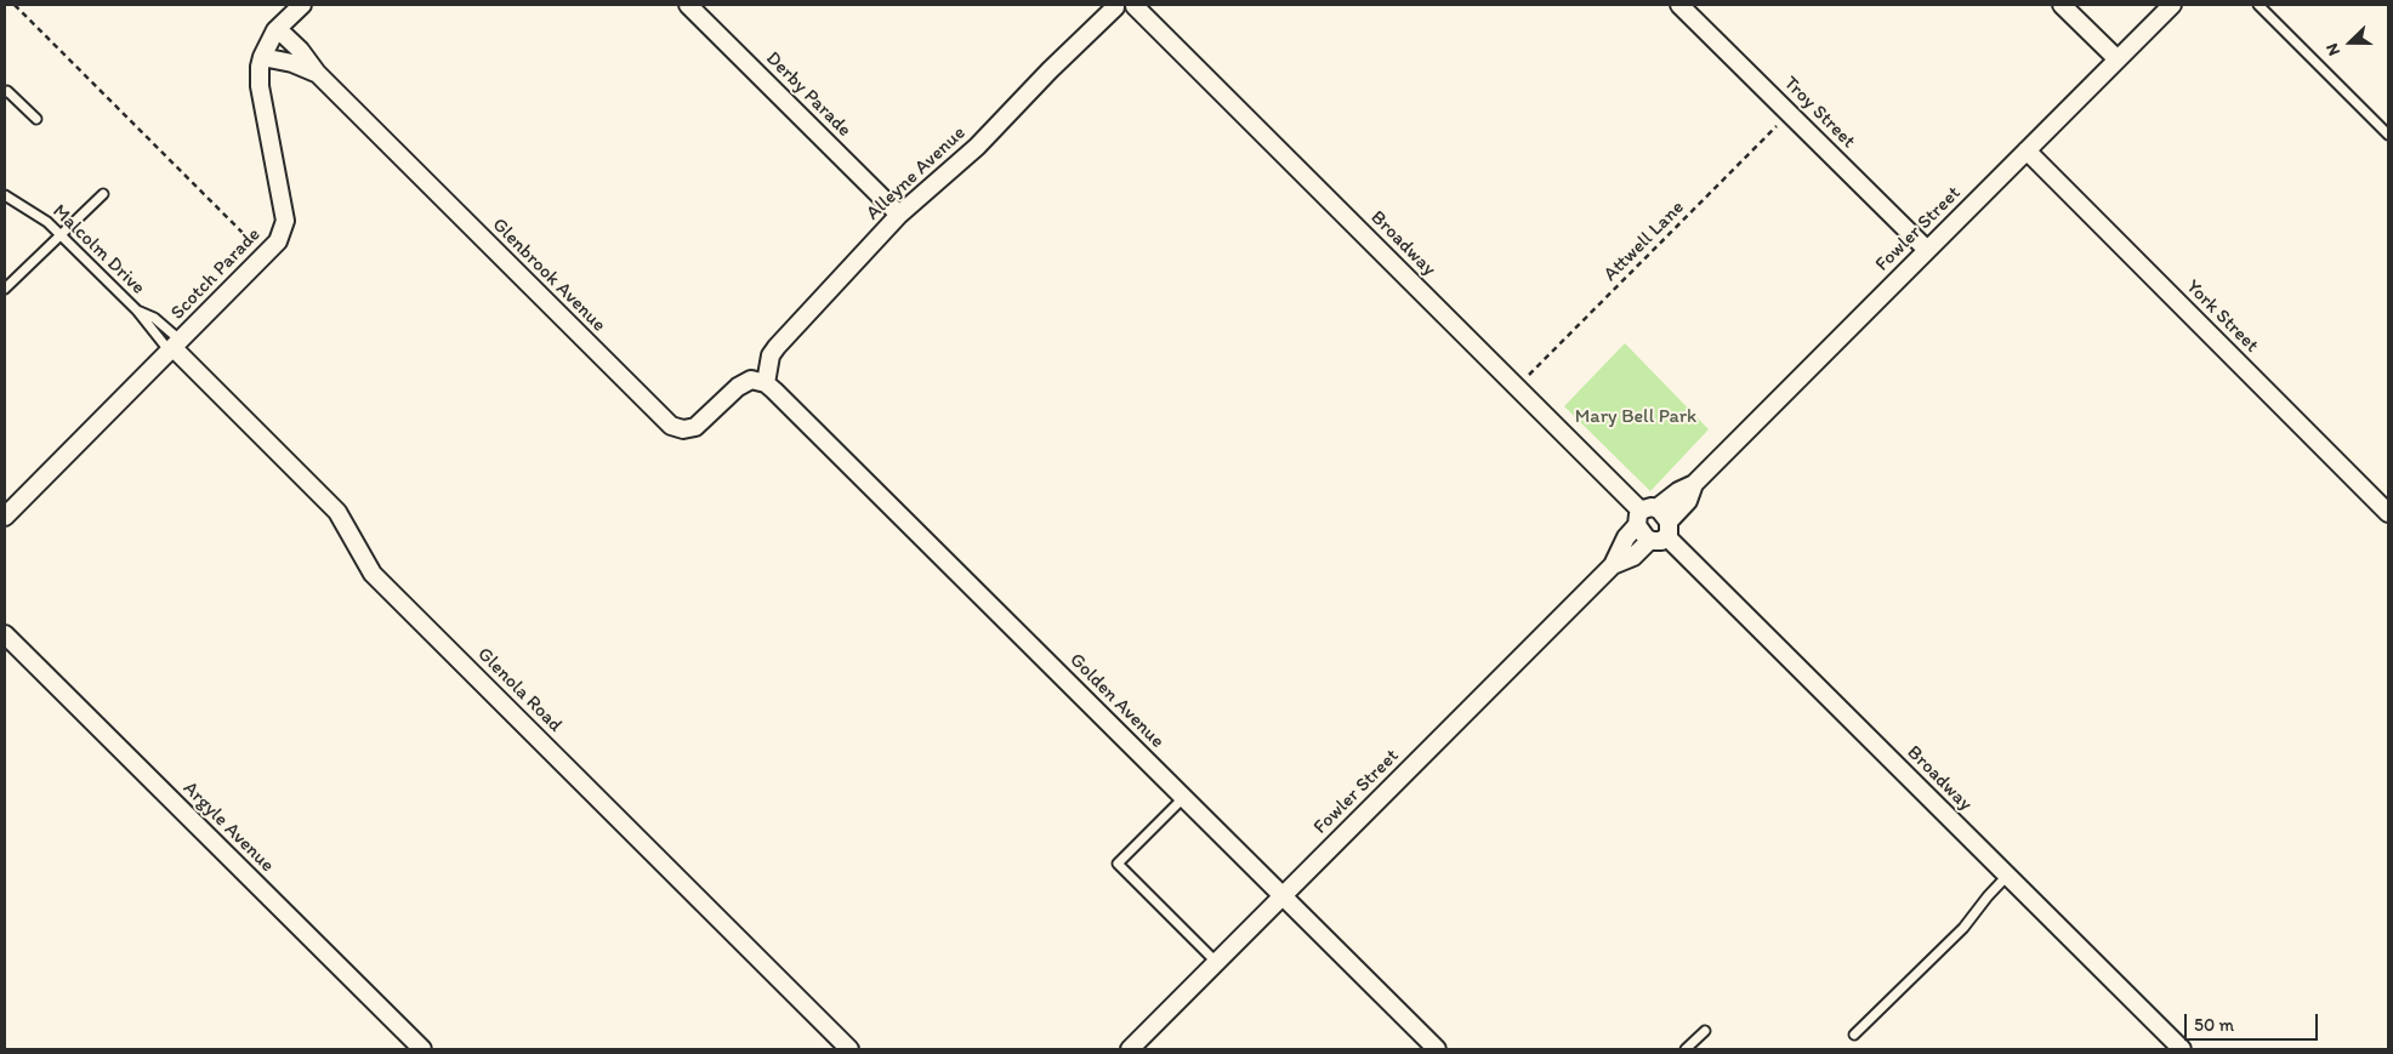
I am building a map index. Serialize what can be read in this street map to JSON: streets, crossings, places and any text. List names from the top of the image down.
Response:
{
  "streets": {
    "street": [
      "Derby Parade",
      "Troy Street",
      "Alleyne Avenue",
      "Fowler Street",
      "Broadway",
      "Scotch Parade",
      "Glenbrook Avenue",
      "York Street",
      "Glenola Road",
      "Golden Avenue",
      "Argyle Avenue"
    ],
    "lane": ["Malcolm Drive"],
    "path": ["Attwell Lane"]
  },
  "crossings": [
    ["Derby Parade", "Alleyne Avenue"],
    ["Troy Street", "Fowler Street"],
    ["Troy Street", "Attwell Lane"],
    ["Alleyne Avenue", "Glenbrook Avenue"],
    ["Alleyne Avenue", "Golden Avenue"],
    ["Fowler Street", "Broadway"],
    ["Fowler Street", "York Street"],
    ["Fowler Street", "Golden Avenue"],
    ["Attwell Lane", "Broadway"],
    ["Malcolm Drive", "Scotch Parade"],
    ["Malcolm Drive", "Glenola Road"],
    ["Scotch Parade", "Glenbrook Avenue"],
    ["Scotch Parade", "Glenola Road"],
    ["Glenbrook Avenue", "Golden Avenue"]
  ],
  "parks": ["Mary Bell Park"],
  "scale_bar": "50 m",
  "north": "left"
}
